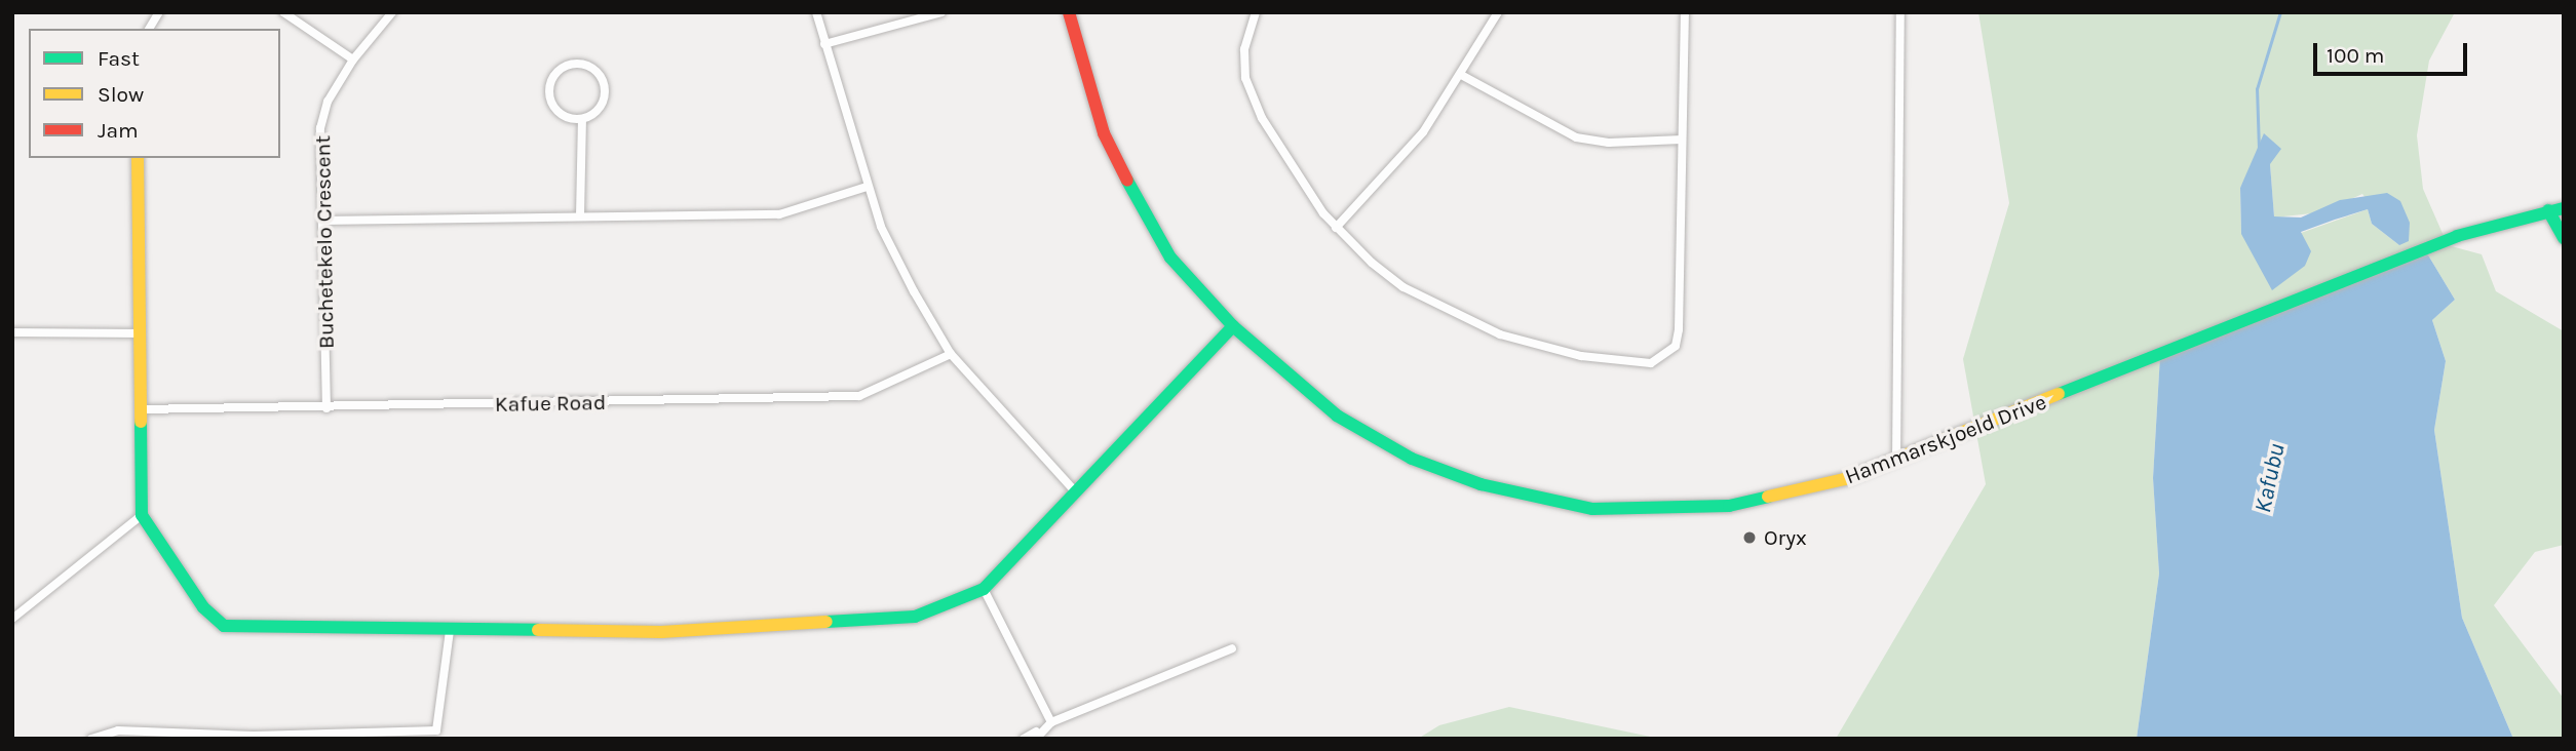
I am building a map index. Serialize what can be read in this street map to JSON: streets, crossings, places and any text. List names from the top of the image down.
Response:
{
  "streets": {
    "main road": ["Hammarskjoeld Drive"],
    "street": ["Buchetekelo Crescent", "Kafue Road"]
  },
  "crossings": [
    ["Buchetekelo Crescent", "Kafue Road"]
  ],
  "water": ["Kafubu"],
  "places": ["Oryx"],
  "legend": ["Fast", "Slow", "Jam"],
  "scale_bar": "100 m"
}
